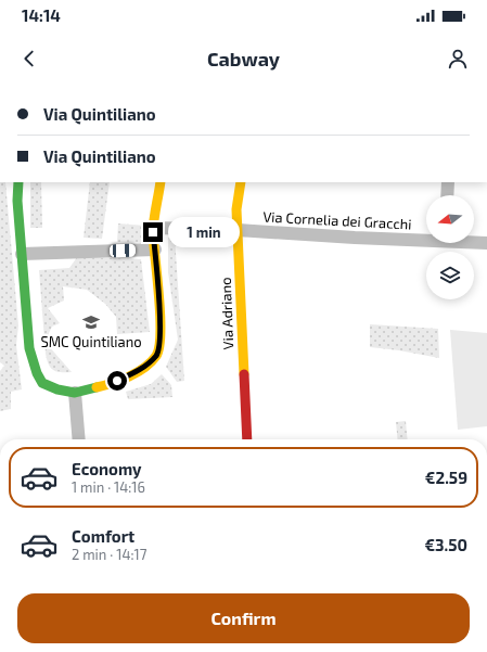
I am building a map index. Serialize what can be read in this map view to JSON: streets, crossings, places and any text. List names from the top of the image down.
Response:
{
  "streets": {
    "street": ["Via Cornelia dei Gracchi", "Via Adriano"]
  },
  "crossings": [
    ["Via Cornelia dei Gracchi", "Via Adriano"]
  ],
  "places": {
    "school or university": ["SMC Quintiliano"]
  },
  "north": "left",
  "page": {
    "status": "14:14",
    "header": "Cabway",
    "banner": ["Via Quintiliano", "Via Quintiliano"],
    "bubble": "1 min",
    "list": [
      {
        "name": "Economy",
        "note": "1 min · 14:16",
        "value": "€2.59"
      },
      {
        "name": "Comfort",
        "note": "2 min · 14:17",
        "value": "€3.50"
      }
    ],
    "buttons": "Confirm"
  }
}
